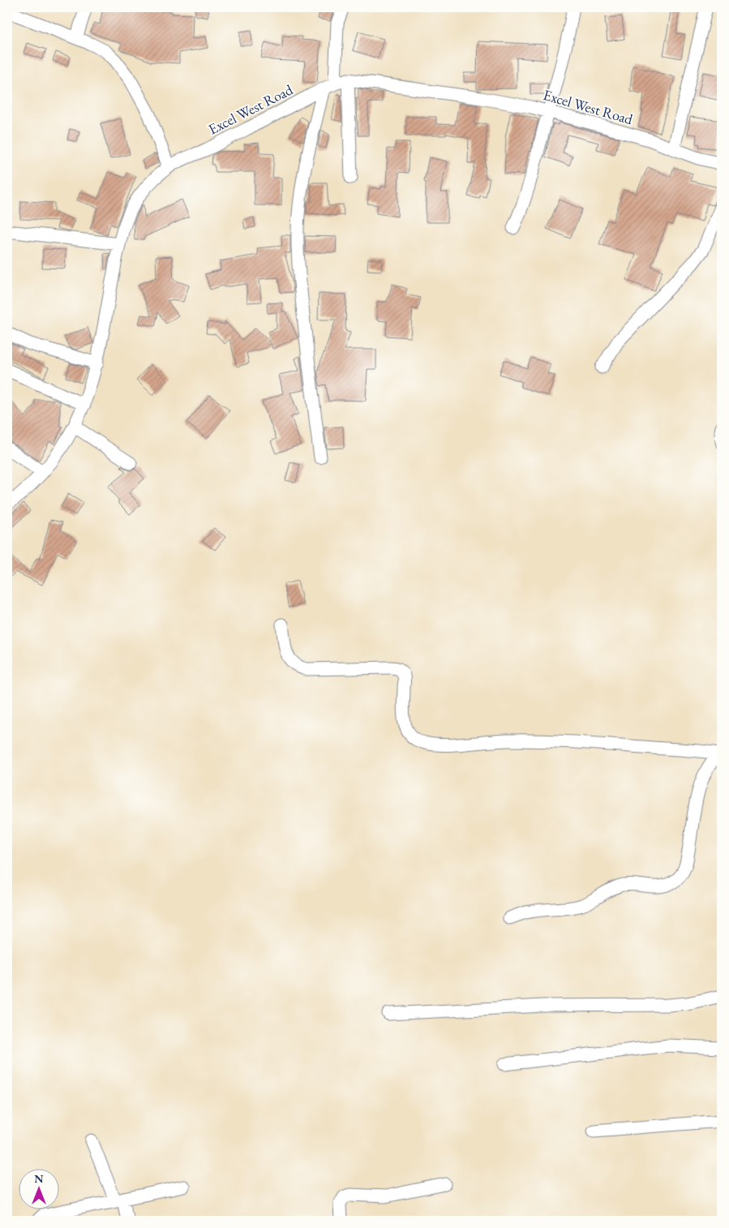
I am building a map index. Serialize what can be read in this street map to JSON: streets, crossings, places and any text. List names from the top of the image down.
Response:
{
  "streets": {
    "street": ["Excel West Road"]
  },
  "north": "top"
}
